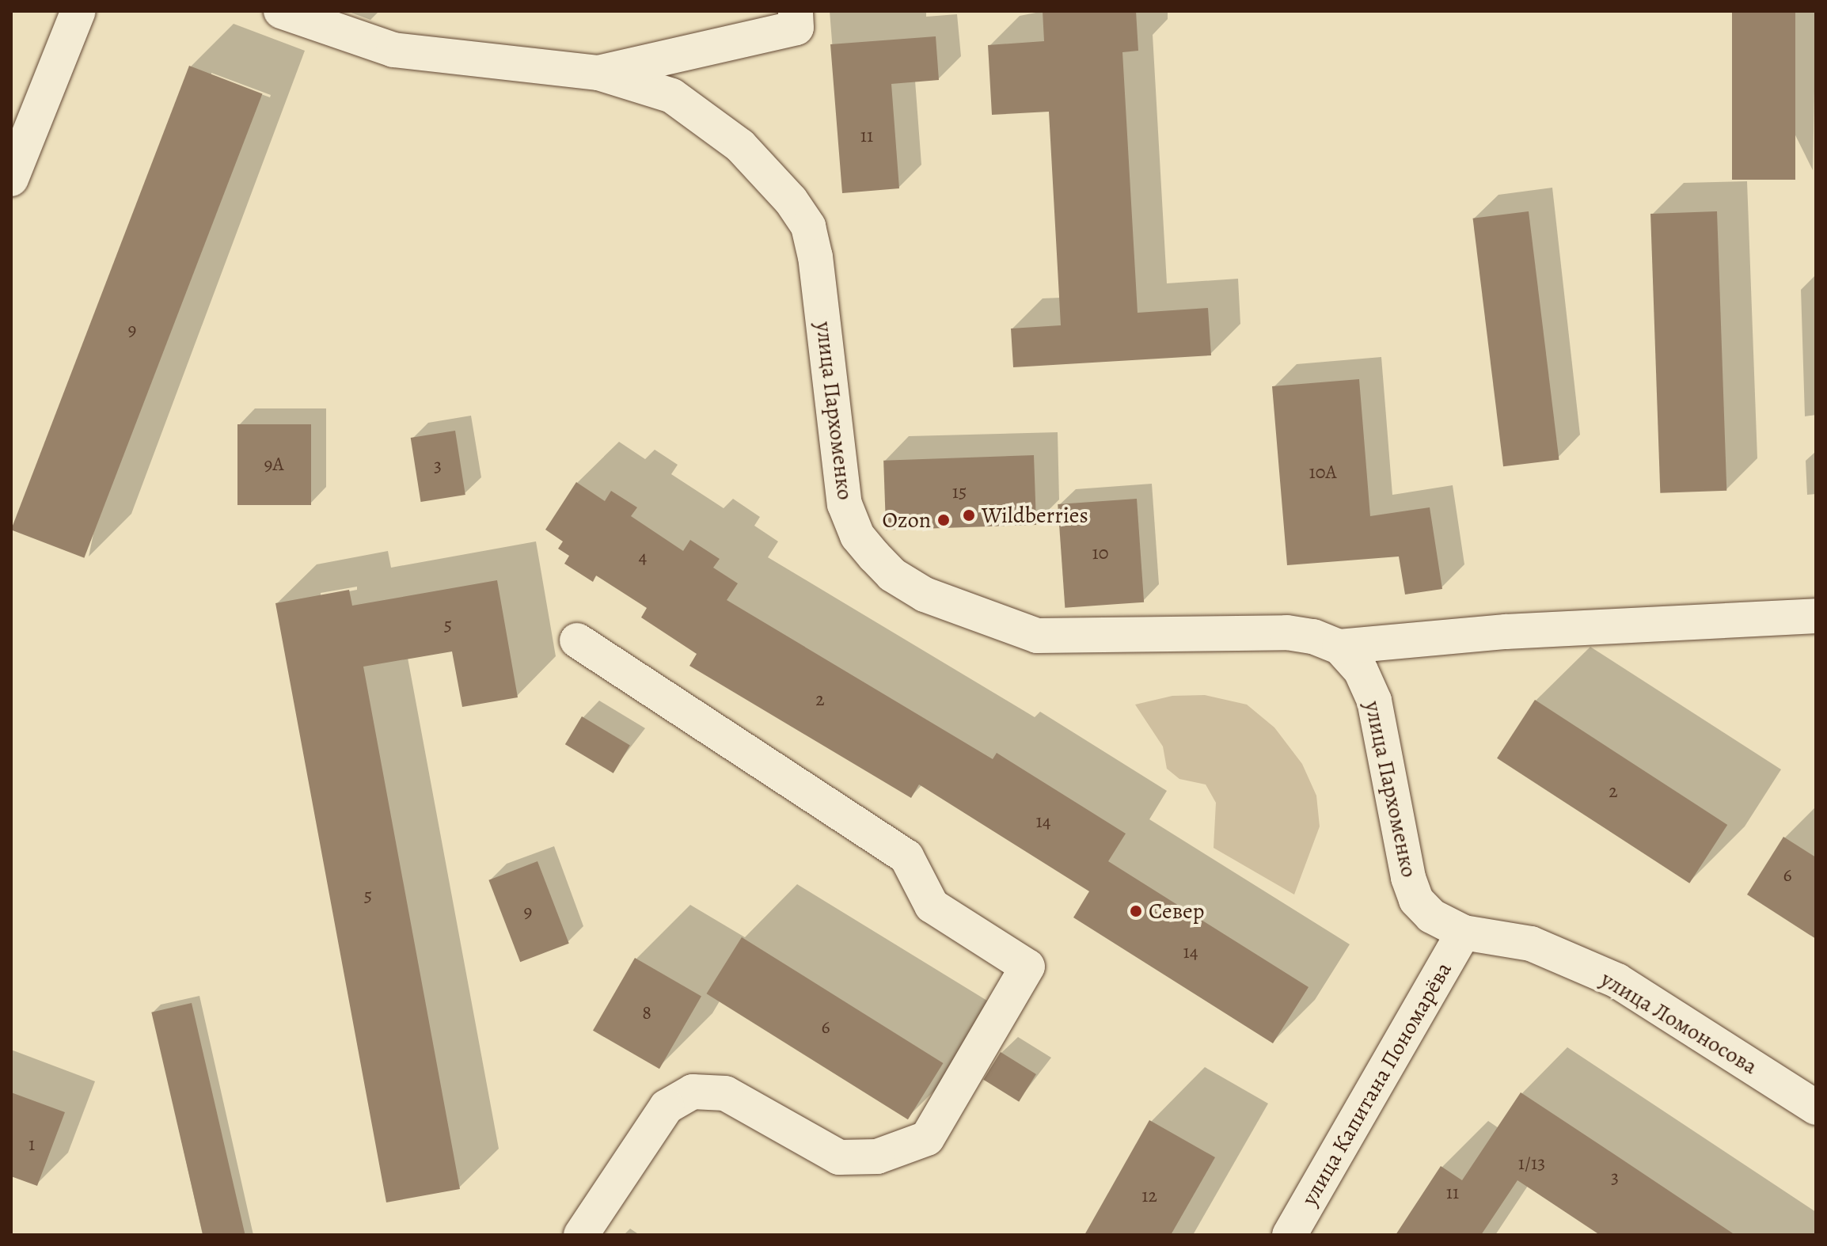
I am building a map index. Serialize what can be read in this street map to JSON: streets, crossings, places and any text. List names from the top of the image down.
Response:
{
  "streets": {
    "street": ["улица Пархоменко", "улица Ломоносова", "улица Капитана Пономарёва"]
  },
  "crossings": [
    ["улица Пархоменко", "улица Ломоносова"],
    ["улица Пархоменко", "улица Капитана Пономарёва"],
    ["улица Ломоносова", "улица Капитана Пономарёва"]
  ],
  "places": ["Wildberries", "Ozon", "Север"],
  "house_numbers": [
    "11",
    "9",
    "9А",
    "3",
    "10А",
    "15",
    "10",
    "4",
    "5",
    "2",
    "2",
    "14",
    "6",
    "5",
    "9",
    "14",
    "8",
    "6",
    "1",
    "1/13",
    "3",
    "11",
    "12"
  ]
}
